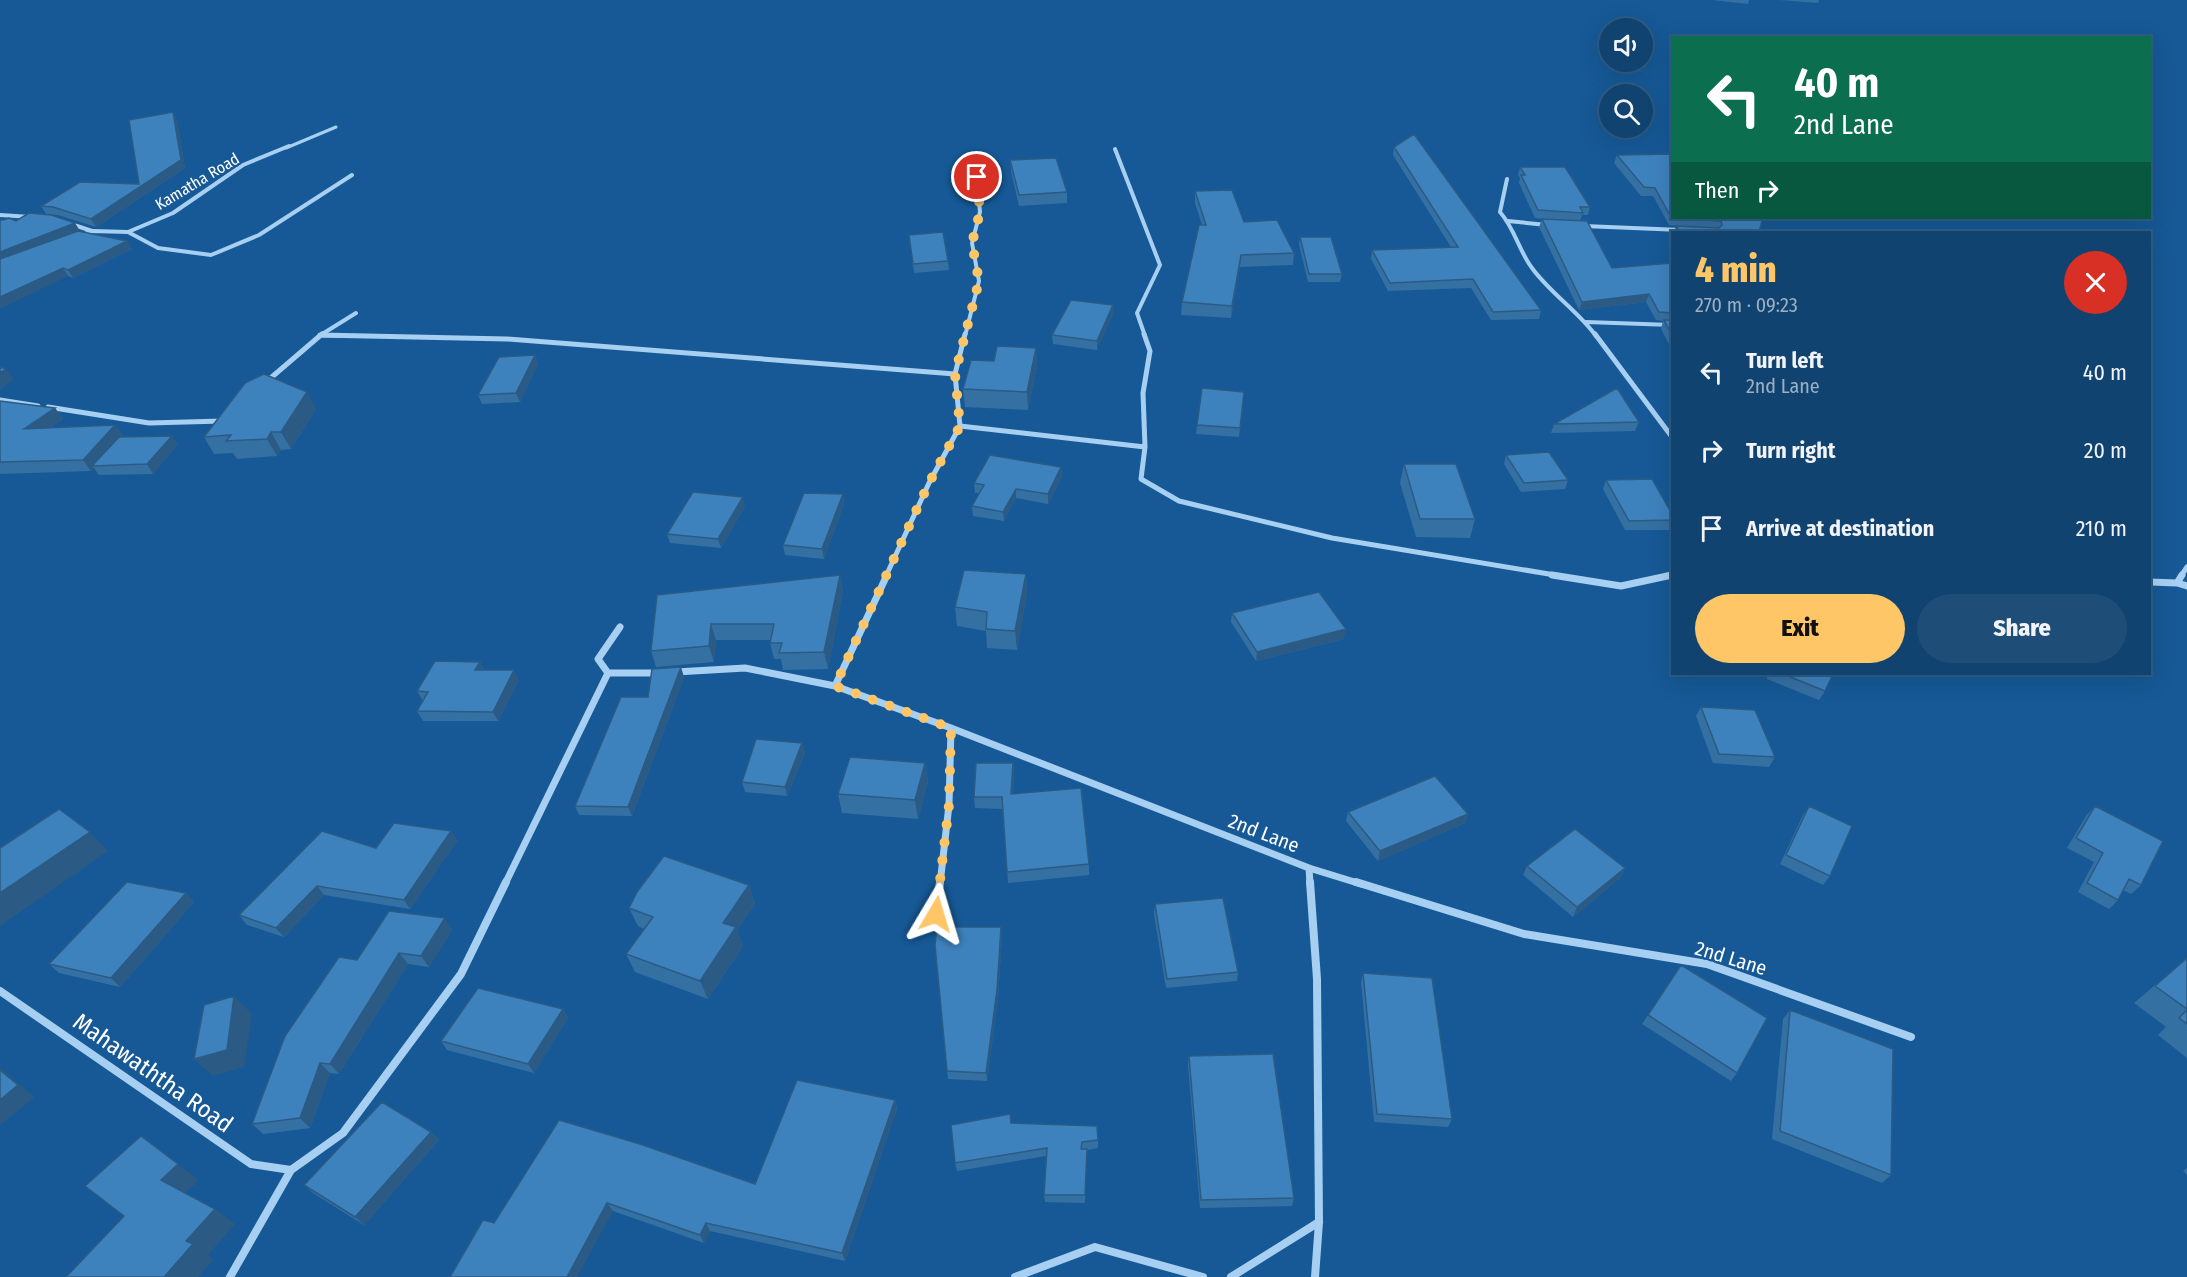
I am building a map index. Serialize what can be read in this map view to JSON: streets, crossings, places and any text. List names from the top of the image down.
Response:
{
  "streets": {
    "street": ["Kamatha Road", "2nd Lane", "Mahawaththa Road"]
  },
  "page": {
    "turn": ["40 m", "2nd Lane"],
    "then": "Then",
    "heading": ["4 min", "270 m · 09:23"],
    "list": [
      {
        "name": "Turn left",
        "note": "2nd Lane",
        "value": "40 m"
      },
      {
        "name": "Turn right",
        "value": "20 m"
      },
      {
        "name": "Arrive at destination",
        "value": "210 m"
      }
    ],
    "buttons": ["Exit", "Share"]
  }
}
